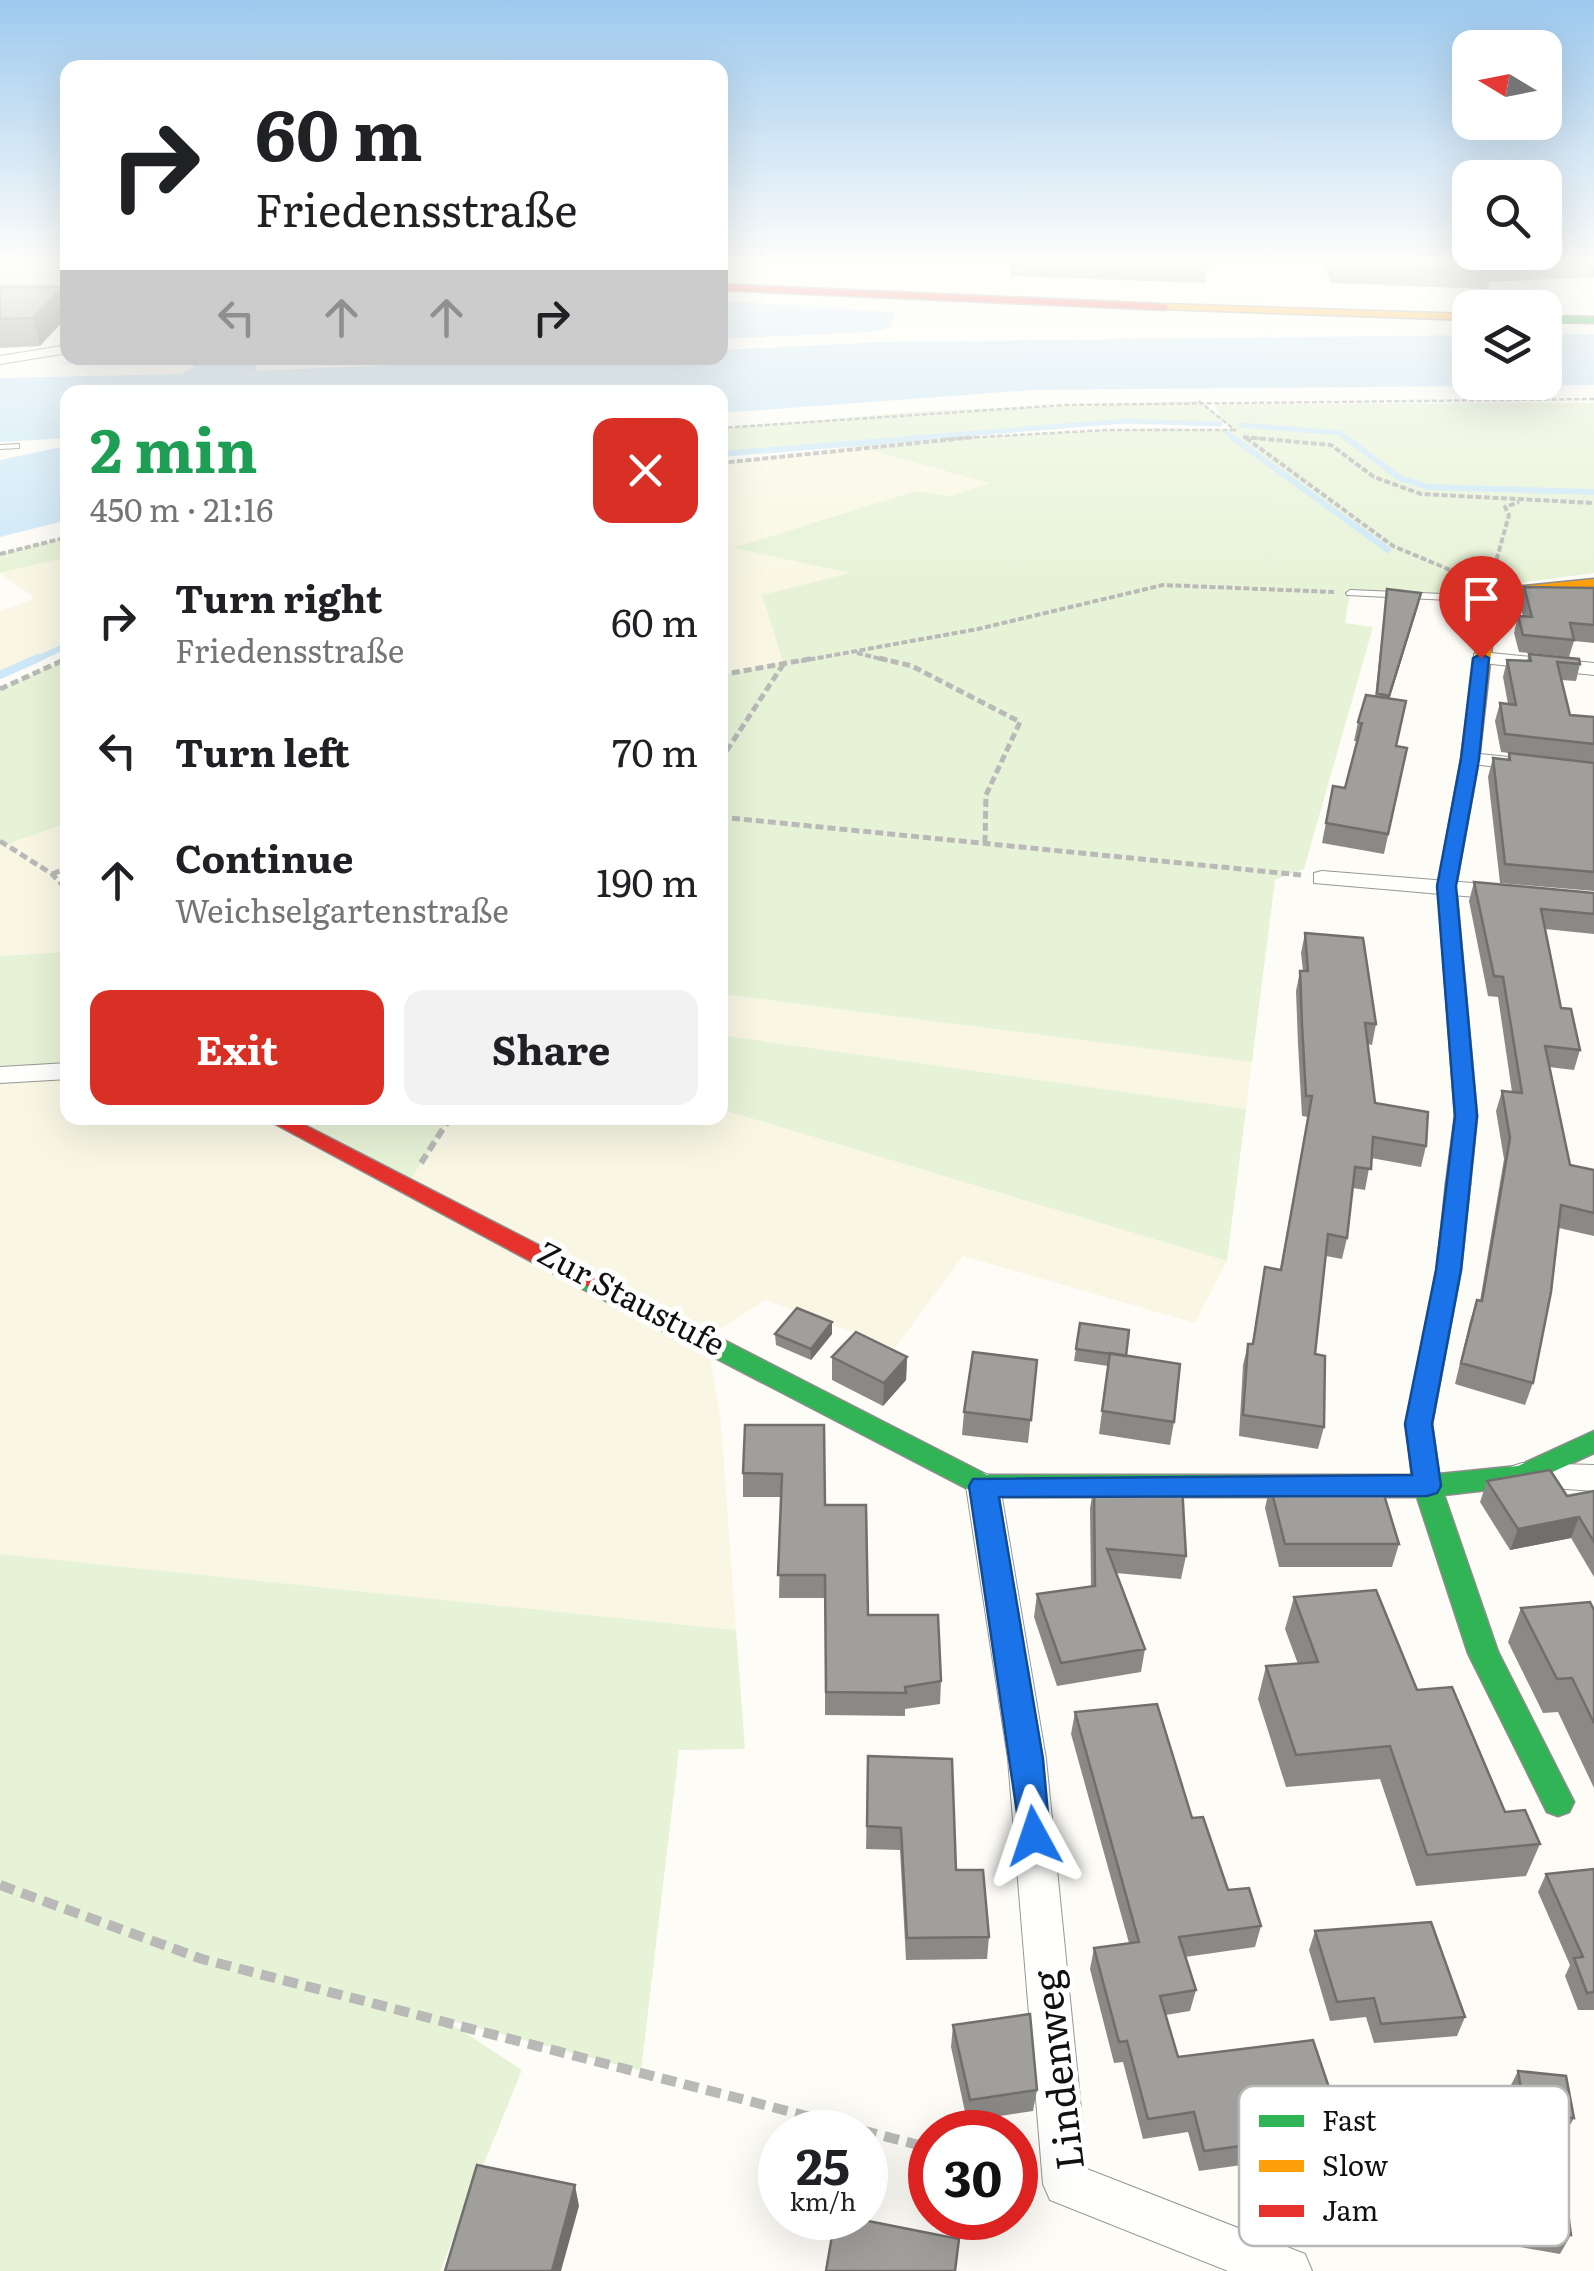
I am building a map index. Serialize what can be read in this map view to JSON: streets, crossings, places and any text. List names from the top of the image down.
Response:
{
  "streets": {
    "main road": ["Zur Staustufe"],
    "street": ["Lindenweg"]
  },
  "crossings": [
    ["Zur Staustufe", "Lindenweg"]
  ],
  "legend": ["Fast", "Slow", "Jam"],
  "north": "left",
  "page": {
    "turn": ["60 m", "Friedensstraße"],
    "heading": ["2 min", "450 m · 21:16"],
    "list": [
      {
        "name": "Turn right",
        "note": "Friedensstraße",
        "value": "60 m"
      },
      {
        "name": "Turn left",
        "value": "70 m"
      },
      {
        "name": "Continue",
        "note": "Weichselgartenstraße",
        "value": "190 m"
      }
    ],
    "buttons": ["Exit", "Share"],
    "speed": "25 km/h",
    "limit": "30"
  }
}
